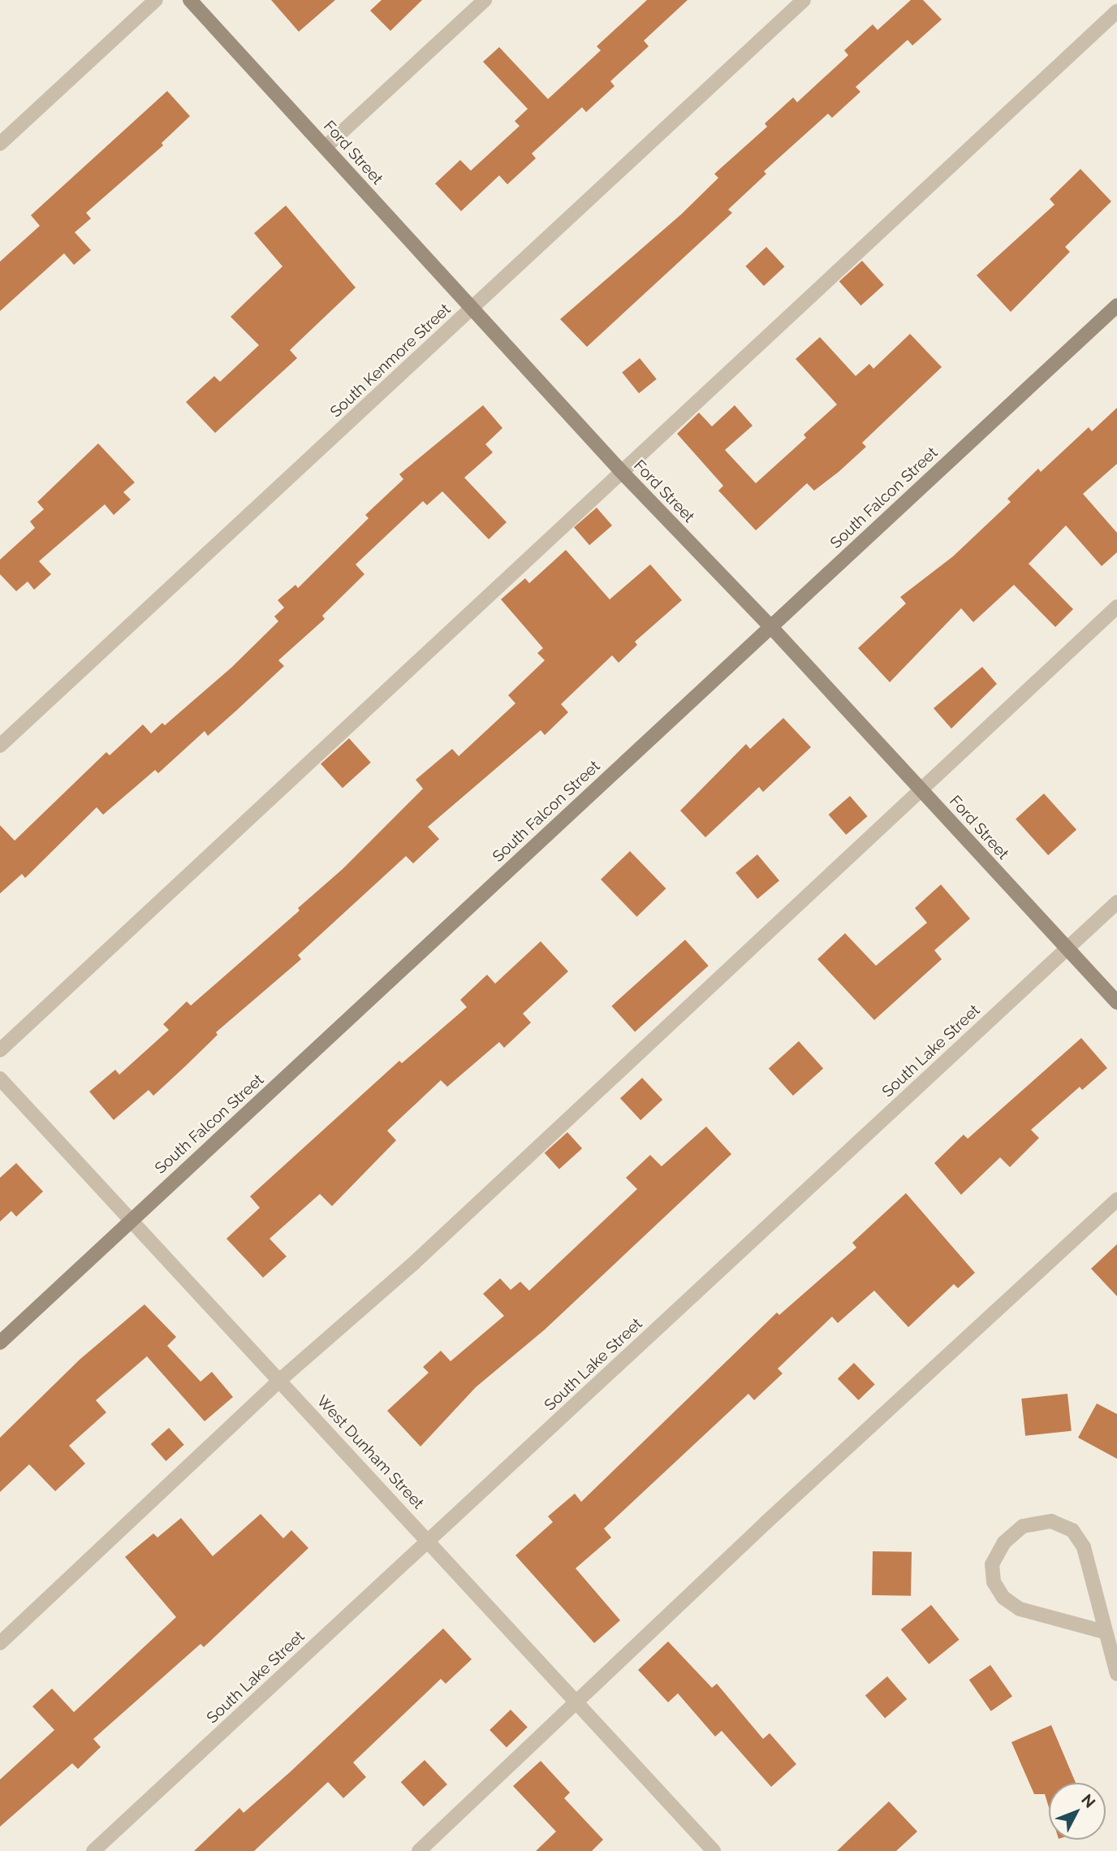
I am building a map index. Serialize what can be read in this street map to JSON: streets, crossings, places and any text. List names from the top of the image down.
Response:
{
  "streets": {
    "street": [
      "Ford Street",
      "South Kenmore Street",
      "South Falcon Street",
      "South Lake Street",
      "West Dunham Street"
    ]
  },
  "crossings": [
    ["Ford Street", "South Kenmore Street"],
    ["Ford Street", "South Falcon Street"],
    ["Ford Street", "South Lake Street"],
    ["South Falcon Street", "West Dunham Street"],
    ["South Lake Street", "West Dunham Street"]
  ],
  "north": "top right"
}
